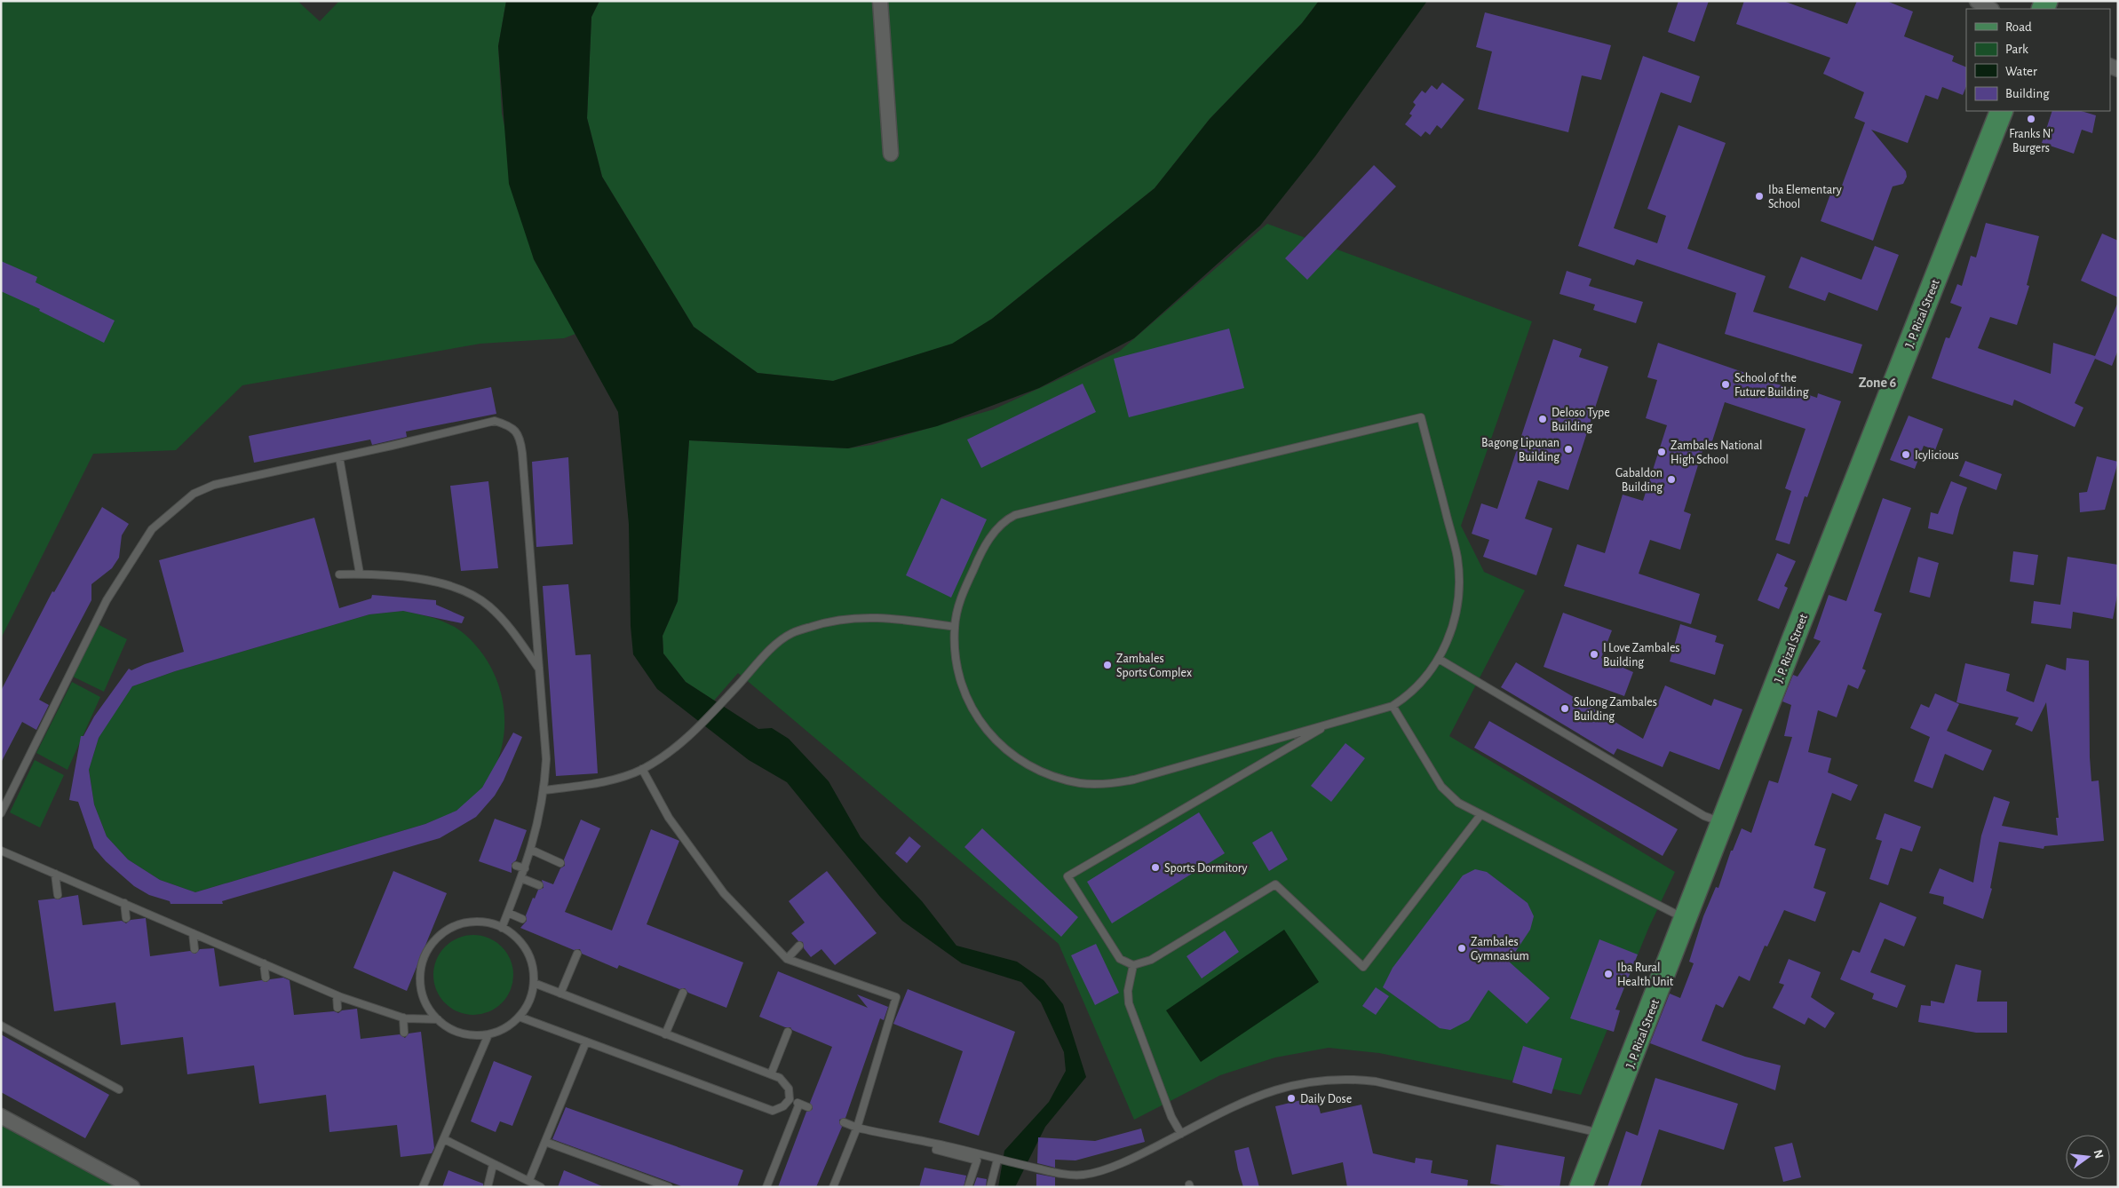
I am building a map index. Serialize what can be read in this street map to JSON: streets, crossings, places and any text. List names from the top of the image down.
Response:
{
  "streets": {
    "main road": ["J. P. Rizal Street"]
  },
  "districts": ["Zone 6"],
  "places": [
    "Franks N' Burgers",
    "Iba Elementary School",
    "School of the Future Building",
    "Deloso Type Building",
    "Bagong Lipunan Building",
    "Zambales National High School",
    "Icylicious",
    "Gabaldon Building",
    "I Love Zambales Building",
    "Zambales Sports Complex",
    "Sulong Zambales Building",
    "Sports Dormitory",
    "Zambales Gymnasium",
    "Iba Rural Health Unit",
    "Daily Dose"
  ],
  "legend": [
    "Road",
    "Park",
    "Water",
    "Building"
  ],
  "north": "right"
}
